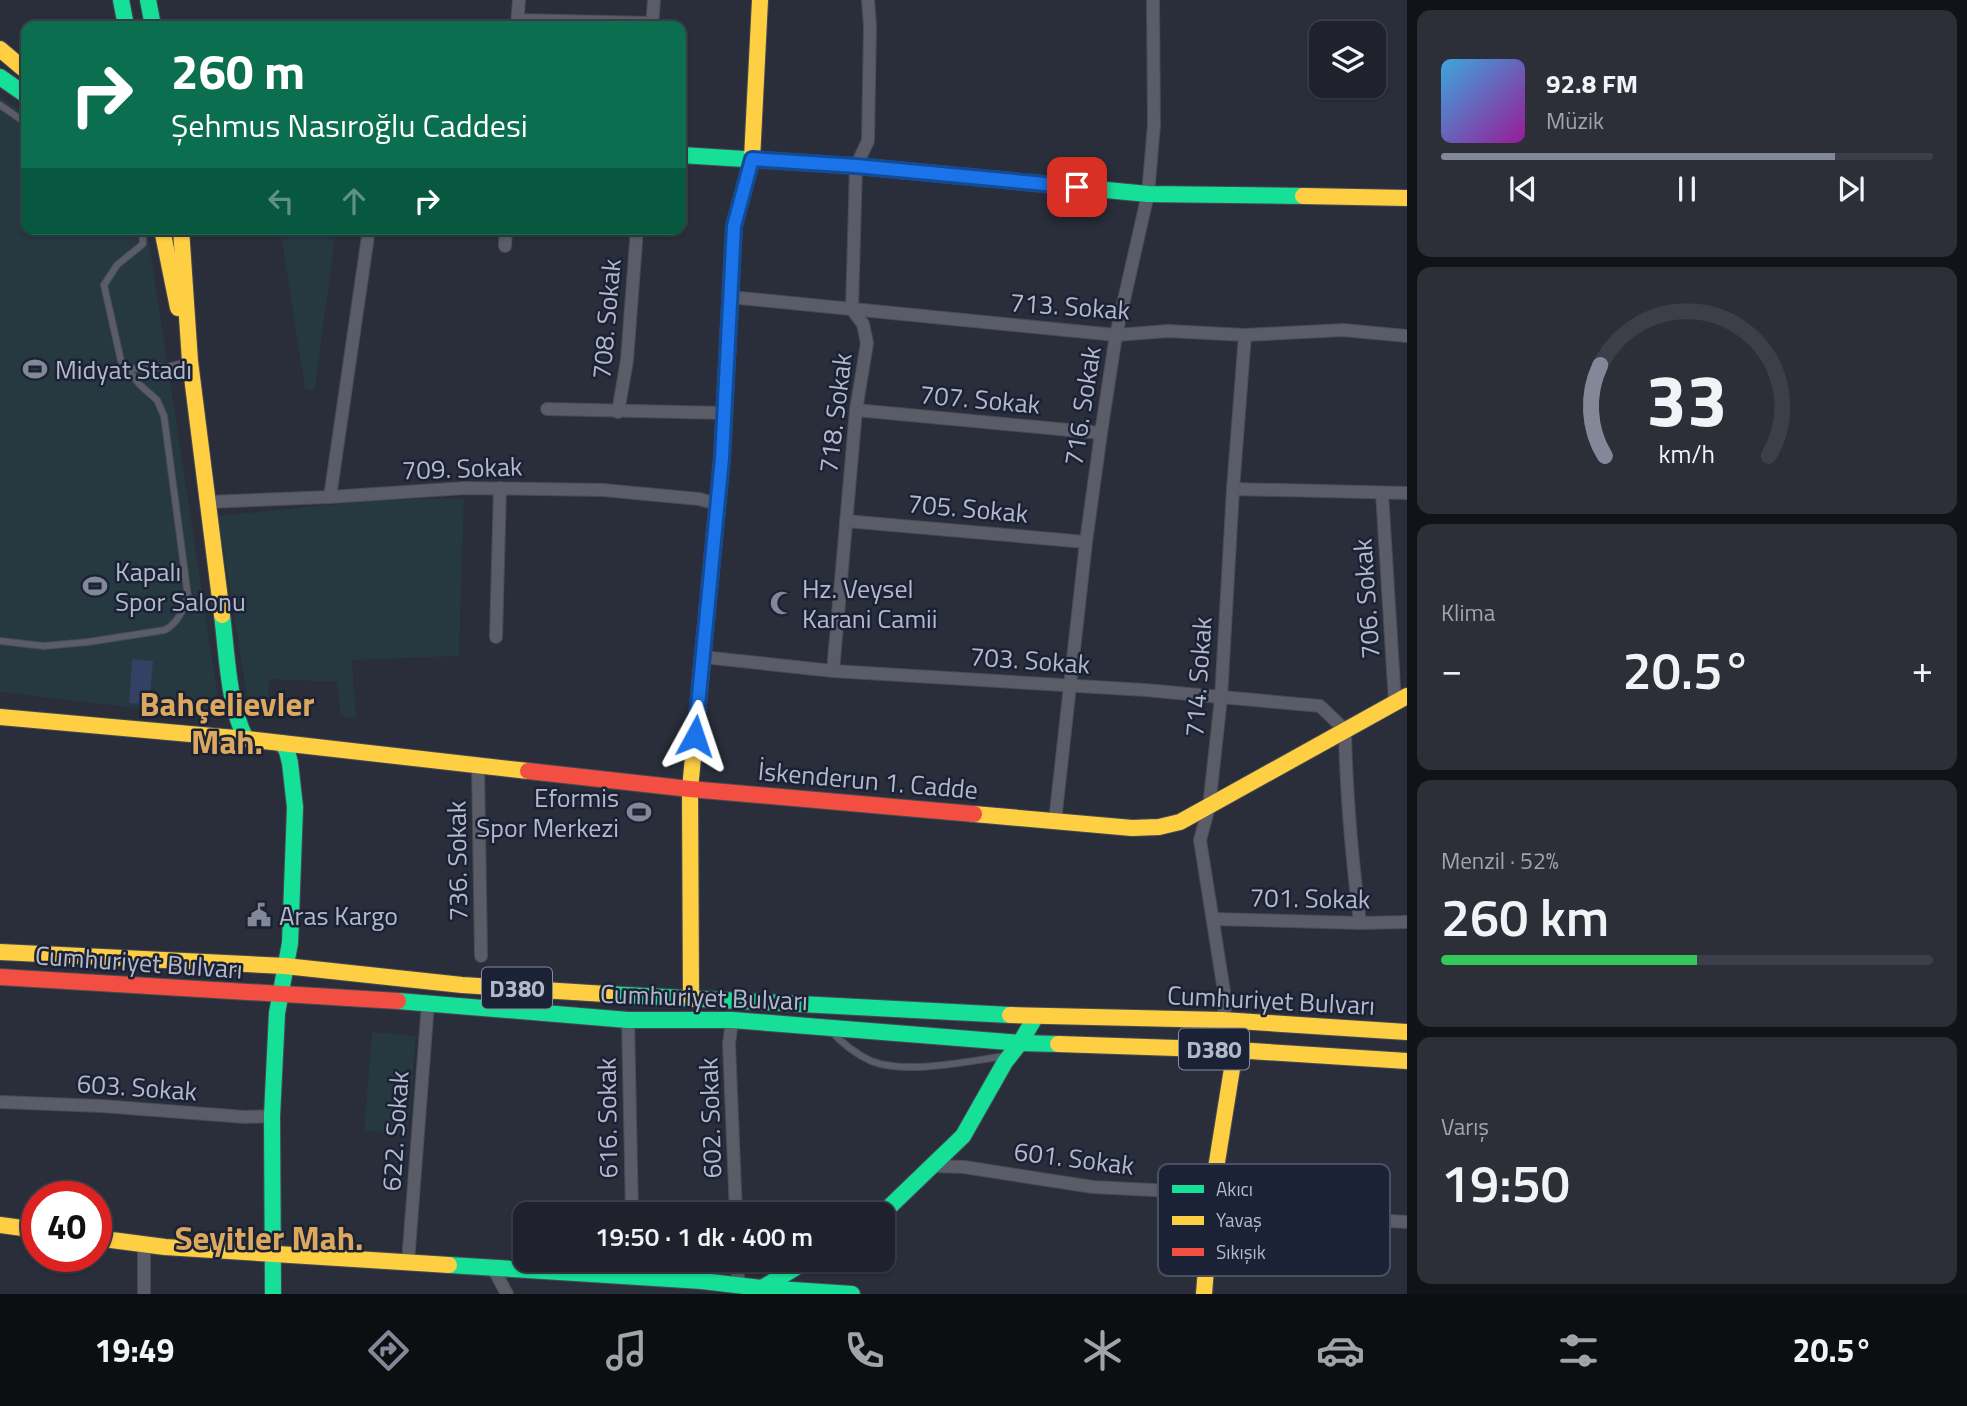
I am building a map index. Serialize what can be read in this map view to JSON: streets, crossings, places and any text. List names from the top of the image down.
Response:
{
  "streets": {
    "street": [
      "713. Sokak",
      "708. Sokak",
      "707. Sokak",
      "716. Sokak",
      "718. Sokak",
      "709. Sokak",
      "705. Sokak",
      "706. Sokak",
      "703. Sokak",
      "714. Sokak",
      "İskenderun 1. Cadde",
      "736. Sokak",
      "701. Sokak",
      "Cumhuriyet Bulvarı",
      "D380",
      "603. Sokak",
      "616. Sokak",
      "602. Sokak",
      "622. Sokak",
      "601. Sokak"
    ]
  },
  "crossings": [
    ["713. Sokak", "716. Sokak"],
    ["713. Sokak", "718. Sokak"],
    ["713. Sokak", "714. Sokak"],
    ["707. Sokak", "716. Sokak"],
    ["707. Sokak", "718. Sokak"],
    ["716. Sokak", "705. Sokak"],
    ["716. Sokak", "703. Sokak"],
    ["716. Sokak", "İskenderun 1. Cadde"],
    ["718. Sokak", "705. Sokak"],
    ["718. Sokak", "703. Sokak"],
    ["706. Sokak", "İskenderun 1. Cadde"],
    ["703. Sokak", "714. Sokak"],
    ["703. Sokak", "İskenderun 1. Cadde"],
    ["714. Sokak", "İskenderun 1. Cadde"],
    ["714. Sokak", "701. Sokak"],
    ["714. Sokak", "Cumhuriyet Bulvarı"],
    ["İskenderun 1. Cadde", "736. Sokak"],
    ["Cumhuriyet Bulvarı", "616. Sokak"],
    ["Cumhuriyet Bulvarı", "602. Sokak"],
    ["Cumhuriyet Bulvarı", "622. Sokak"]
  ],
  "districts": ["Bahçelievler Mah.", "Seyitler Mah."],
  "places": {
    "sports": ["Midyat Stadı", "Kapalı Spor Salonu", "Eformis Spor Merkezi"],
    "mosque": ["Hz. Veysel Karani Camii"],
    "public building": ["Aras Kargo"]
  },
  "legend": ["Akıcı", "Yavaş", "Sıkışık"],
  "page": {
    "turn": ["260 m", "Şehmus Nasıroğlu Caddesi"],
    "song": ["92.8 FM", "Müzik"],
    "tile": [
      "Klima",
      ["Menzil · 52%", "260 km"],
      ["Varış", "19:50"]
    ],
    "heat": ["−", "20.5°", "+"],
    "limit": "40",
    "trip": "19:50 · 1 dk · 400 m",
    "tabs": ["19:49", "20.5°"],
    "gauge": ["33", "km/h"]
  }
}
